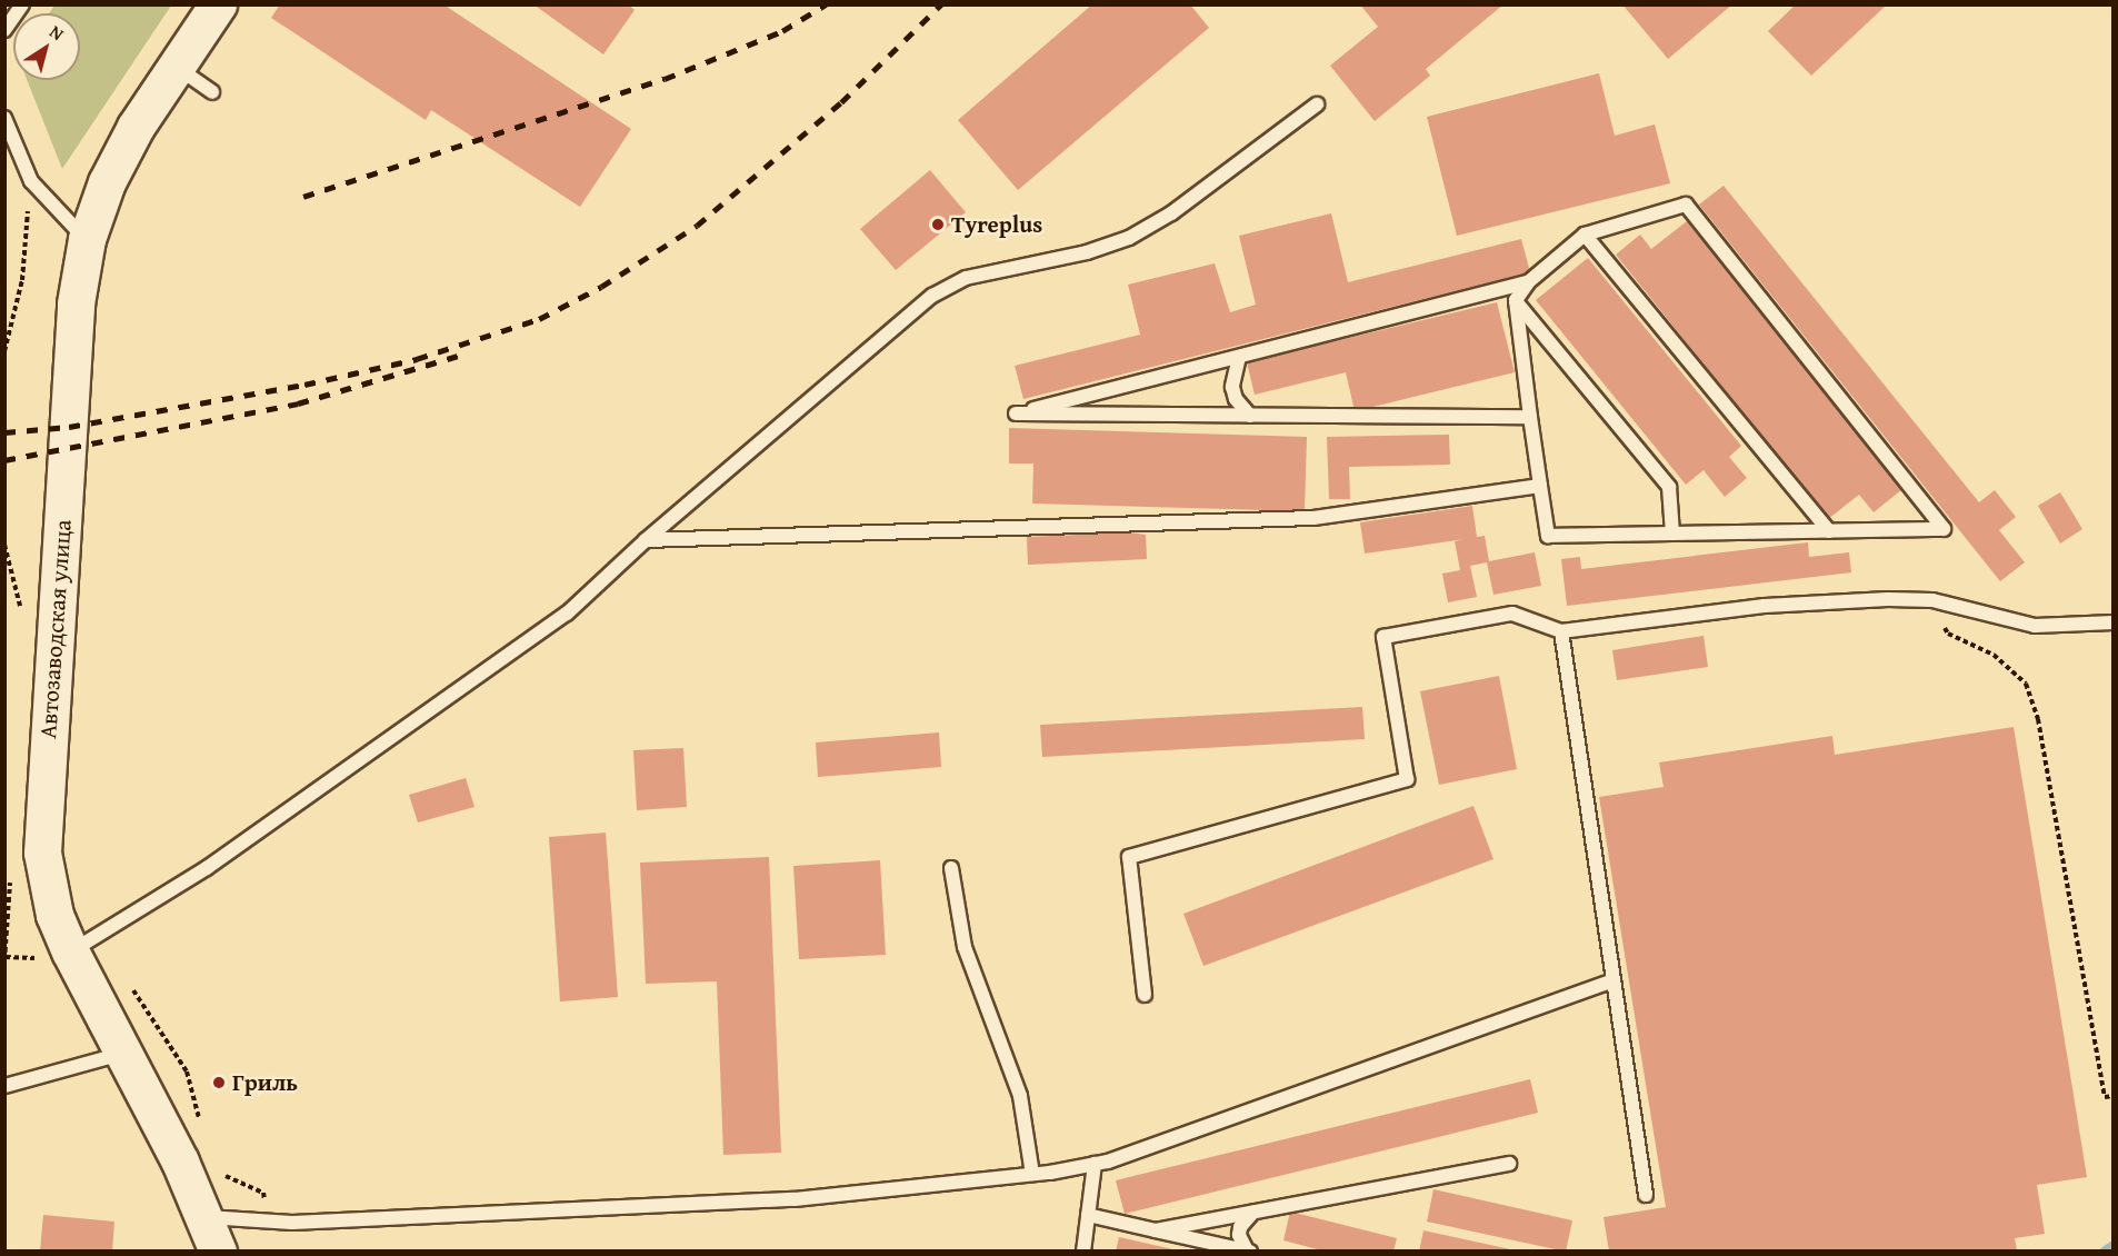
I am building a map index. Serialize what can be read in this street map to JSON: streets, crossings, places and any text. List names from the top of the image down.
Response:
{
  "streets": {
    "street": ["Автозаводская улица"]
  },
  "places": ["Tyreplus", "Гриль"],
  "north": "top right"
}
